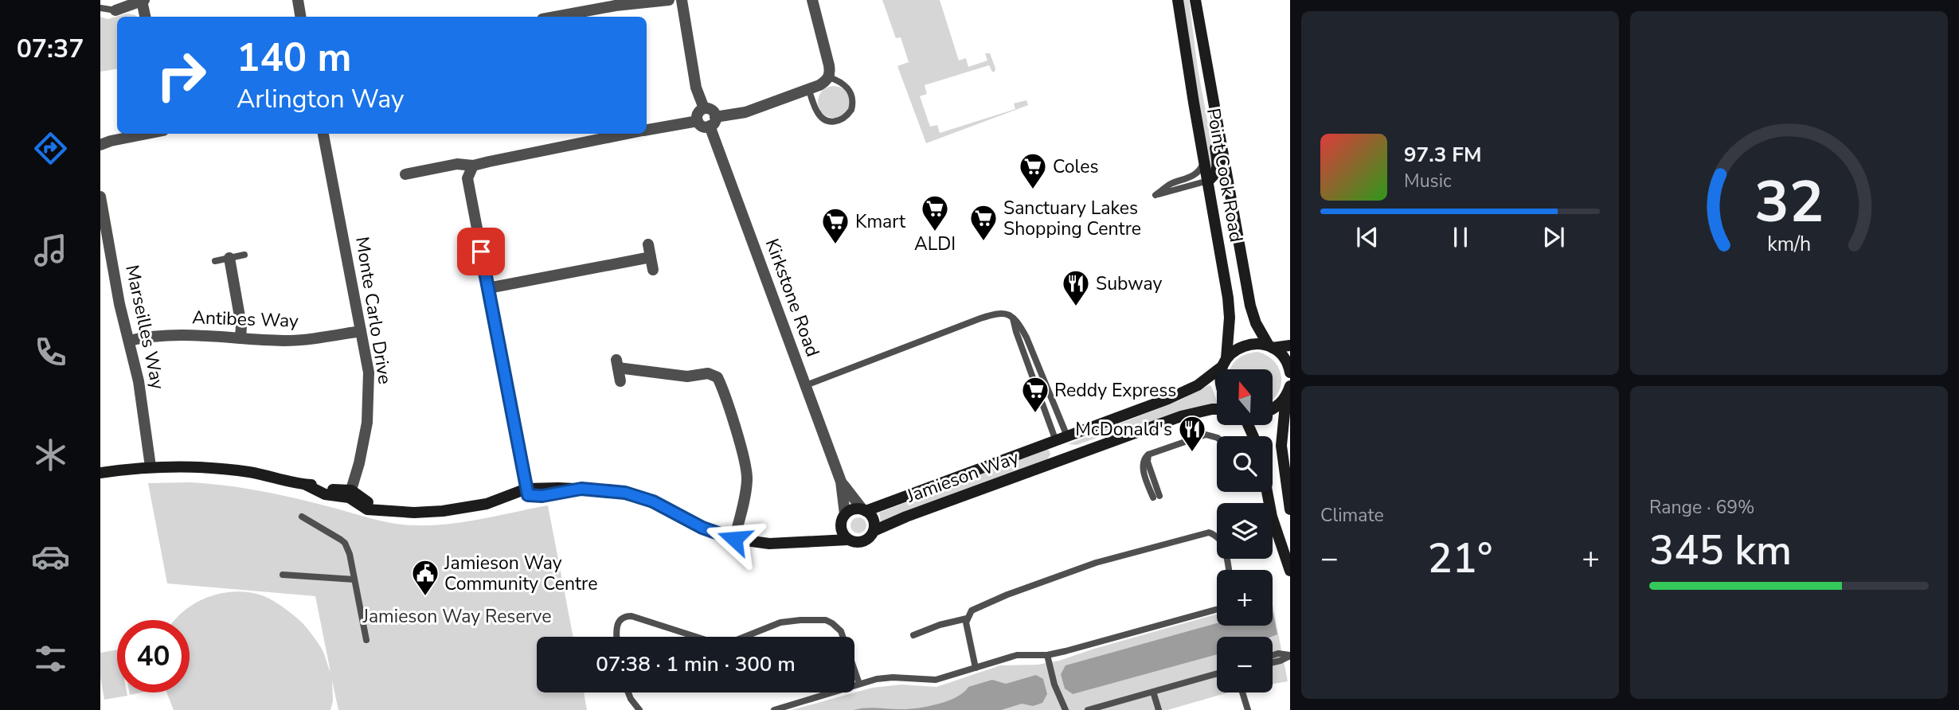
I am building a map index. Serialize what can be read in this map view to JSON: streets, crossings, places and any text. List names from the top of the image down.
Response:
{
  "streets": {
    "street": [
      "Point Cook Road",
      "Kirkstone Road",
      "Monte Carlo Drive",
      "Antibes Way",
      "Marseilles Way",
      "Jamieson Way"
    ]
  },
  "crossings": [
    ["Point Cook Road", "Jamieson Way"],
    ["Kirkstone Road", "Jamieson Way"],
    ["Monte Carlo Drive", "Antibes Way"],
    ["Monte Carlo Drive", "Jamieson Way"],
    ["Antibes Way", "Marseilles Way"],
    ["Marseilles Way", "Jamieson Way"]
  ],
  "parks": ["Jamieson Way Reserve"],
  "places": {
    "supermarket": [
      "Coles",
      "ALDI",
      "Sanctuary Lakes Shopping Centre",
      "Kmart",
      "Reddy Express"
    ],
    "restaurant": ["Subway", "McDonald's"],
    "public building": ["Jamieson Way Community Centre"]
  },
  "north": "top",
  "page": {
    "tabs": "07:37",
    "turn": ["140 m", "Arlington Way"],
    "song": ["97.3 FM", "Music"],
    "map_buttons": ["+", "−"],
    "tile": [
      "Climate",
      ["Range · 69%", "345 km"]
    ],
    "heat": ["−", "21°", "+"],
    "limit": "40",
    "trip": "07:38 · 1 min · 300 m",
    "gauge": ["32", "km/h"]
  }
}
